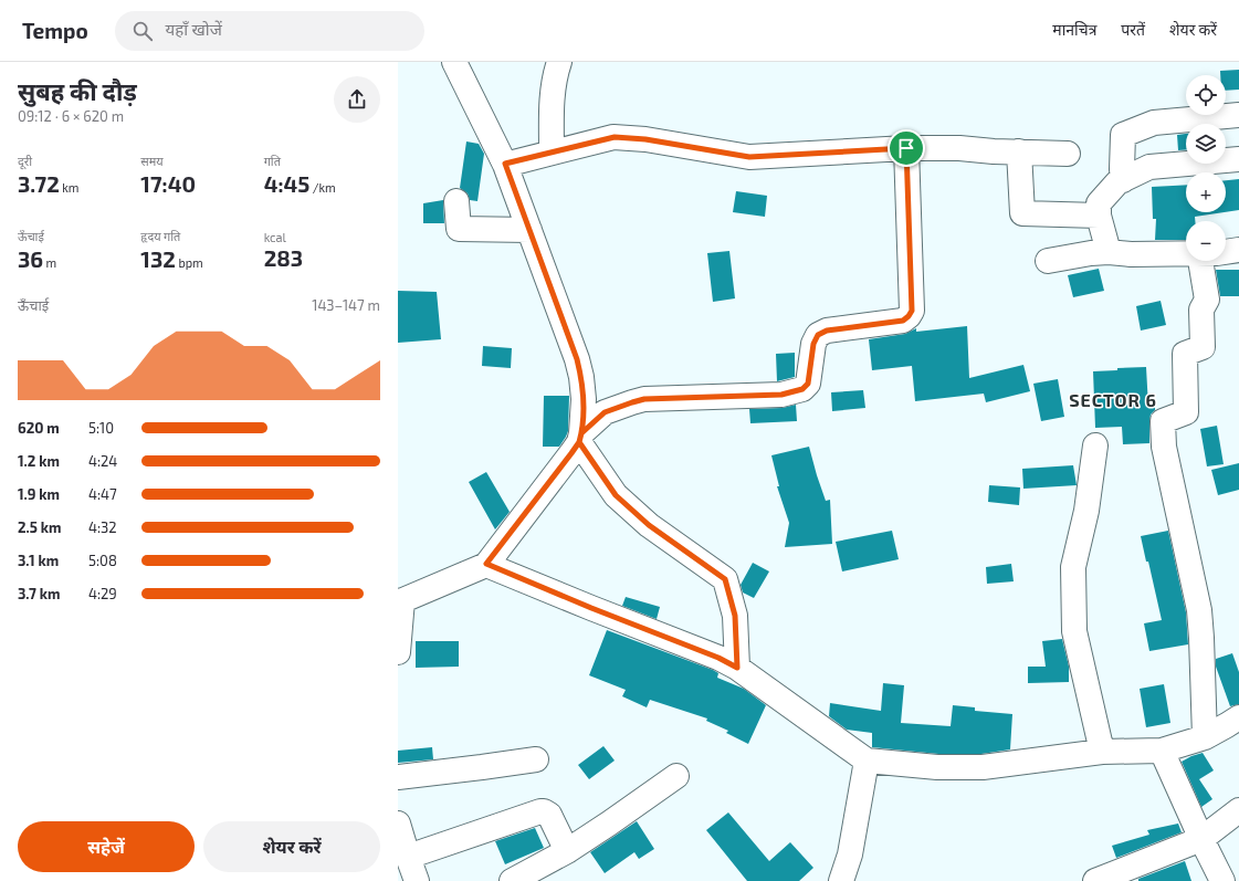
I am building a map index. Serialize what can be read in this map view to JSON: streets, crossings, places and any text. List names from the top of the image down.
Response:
{
  "districts": ["SECTOR 6"],
  "page": {
    "header": "Tempo",
    "search": "यहाँ खोजें",
    "nav": ["मानचित्र", "परतें", "शेयर करें"],
    "heading": ["सुबह की दौड़", "09:12 · 6 × 620 m"],
    "map_buttons": ["+", "−"],
    "stats": [
      ["दूरी", "3.72 km"],
      ["समय", "17:40"],
      ["गति", "4:45 /km"],
      ["ऊँचाई", "36 m"],
      ["हृदय गति", "132 bpm"],
      ["kcal", "283"]
    ],
    "chart": ["ऊँचाई", "143–147 m"],
    "list": [
      {
        "name": "620 m",
        "note": "5:10"
      },
      {
        "name": "1.2 km",
        "note": "4:24"
      },
      {
        "name": "1.9 km",
        "note": "4:47"
      },
      {
        "name": "2.5 km",
        "note": "4:32"
      },
      {
        "name": "3.1 km",
        "note": "5:08"
      },
      {
        "name": "3.7 km",
        "note": "4:29"
      }
    ],
    "buttons": ["सहेजें", "शेयर करें"]
  }
}
